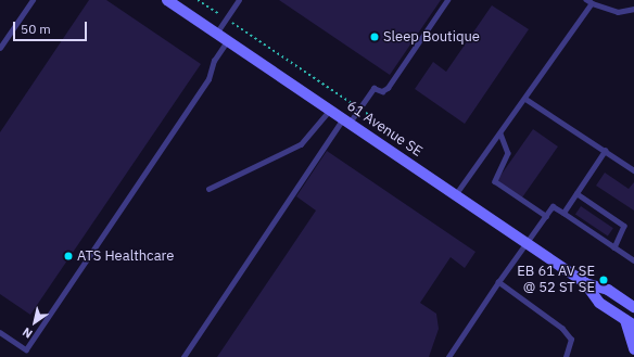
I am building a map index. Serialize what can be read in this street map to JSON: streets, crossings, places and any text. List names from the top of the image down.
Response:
{
  "streets": {
    "street": ["61 Avenue SE"]
  },
  "places": ["Sleep Boutique", "ATS Healthcare", "EB 61 AV SE @ 52 ST SE"],
  "scale_bar": "50 m",
  "north": "bottom left"
}
